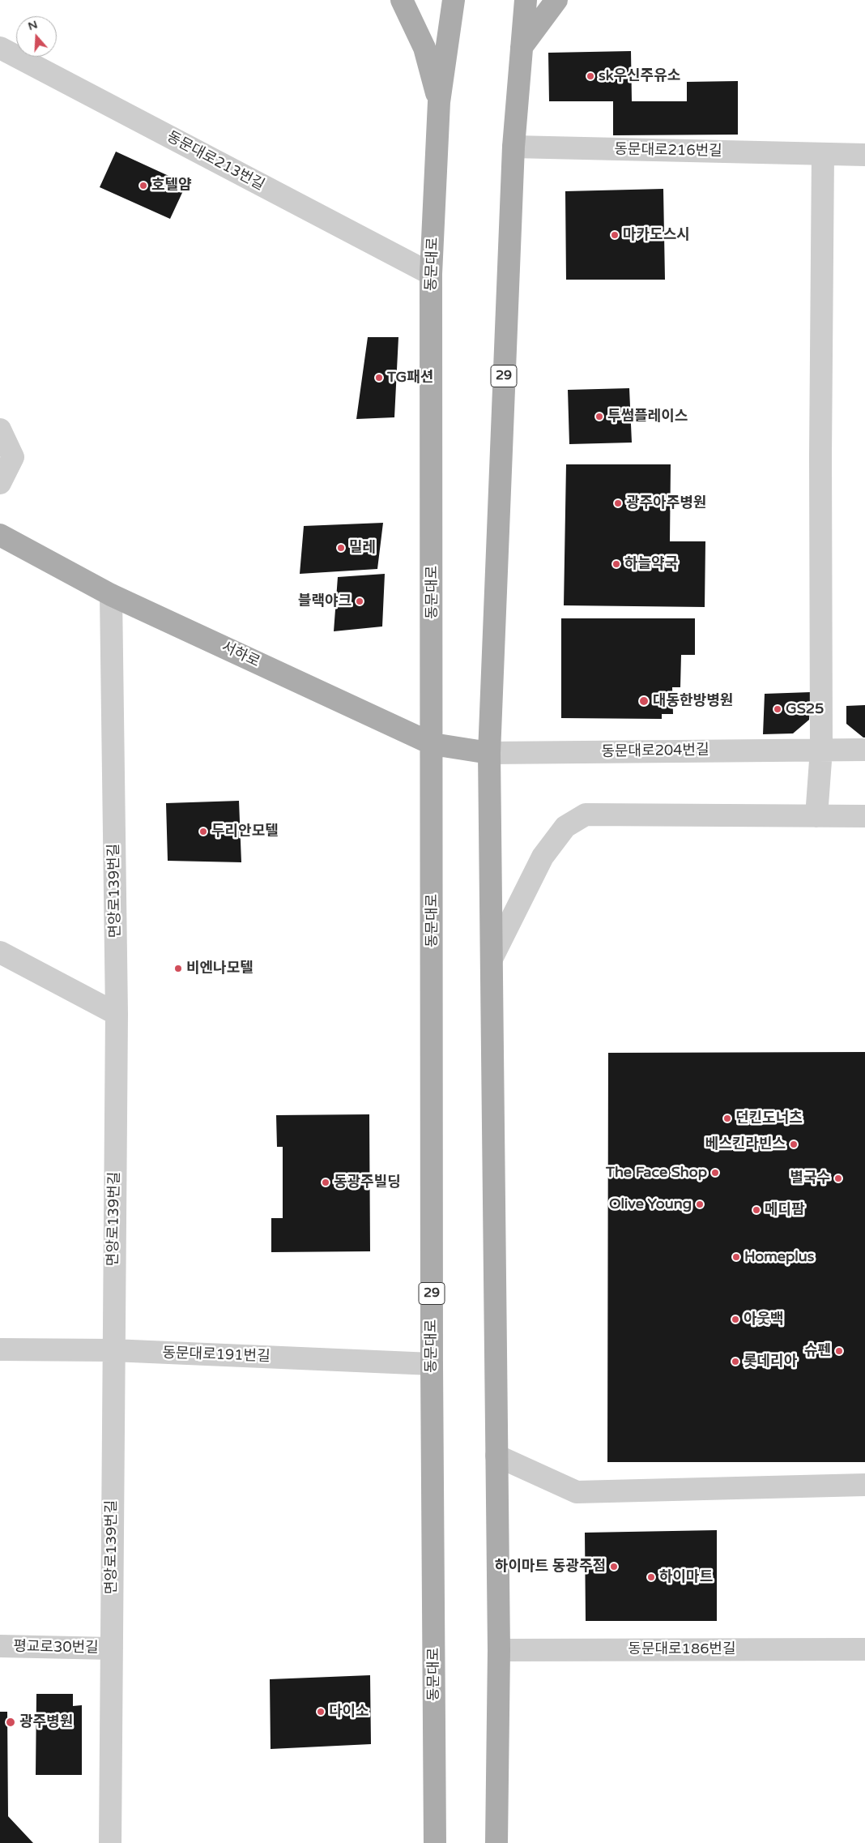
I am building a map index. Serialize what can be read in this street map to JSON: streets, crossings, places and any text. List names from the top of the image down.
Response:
{
  "streets": {
    "main road": ["동문대로", "29", "서하로"],
    "street": [
      "동문대로216번길",
      "동문대로213번길",
      "동문대로204번길",
      "면앙로139번길",
      "동문대로191번길",
      "평교로30번길",
      "동문대로186번길"
    ]
  },
  "crossings": [
    ["동문대로216번길", "29"],
    ["동문대로213번길", "동문대로"],
    ["동문대로", "서하로"],
    ["동문대로", "동문대로191번길"],
    ["29", "서하로"],
    ["29", "동문대로204번길"],
    ["29", "동문대로186번길"],
    ["서하로", "동문대로204번길"],
    ["서하로", "면앙로139번길"],
    ["면앙로139번길", "동문대로191번길"],
    ["면앙로139번길", "평교로30번길"]
  ],
  "places": [
    "sk우신주유소",
    "호텔얌",
    "마카도스시",
    "TG패션",
    "투썸플레이스",
    "광주아주병원",
    "밀레",
    "하늘약국",
    "블랙야크",
    "대동한방병원",
    "GS25",
    "두리안모텔",
    "비엔나모텔",
    "던킨도너츠",
    "베스킨라빈스",
    "The Face Shop",
    "별국수",
    "동광주빌딩",
    "Olive Young",
    "메디팜",
    "Homeplus",
    "아웃백",
    "슈펜",
    "롯데리아",
    "하이마트 동광주점",
    "하이마트",
    "다이소",
    "광주병원"
  ],
  "north": "top"
}
